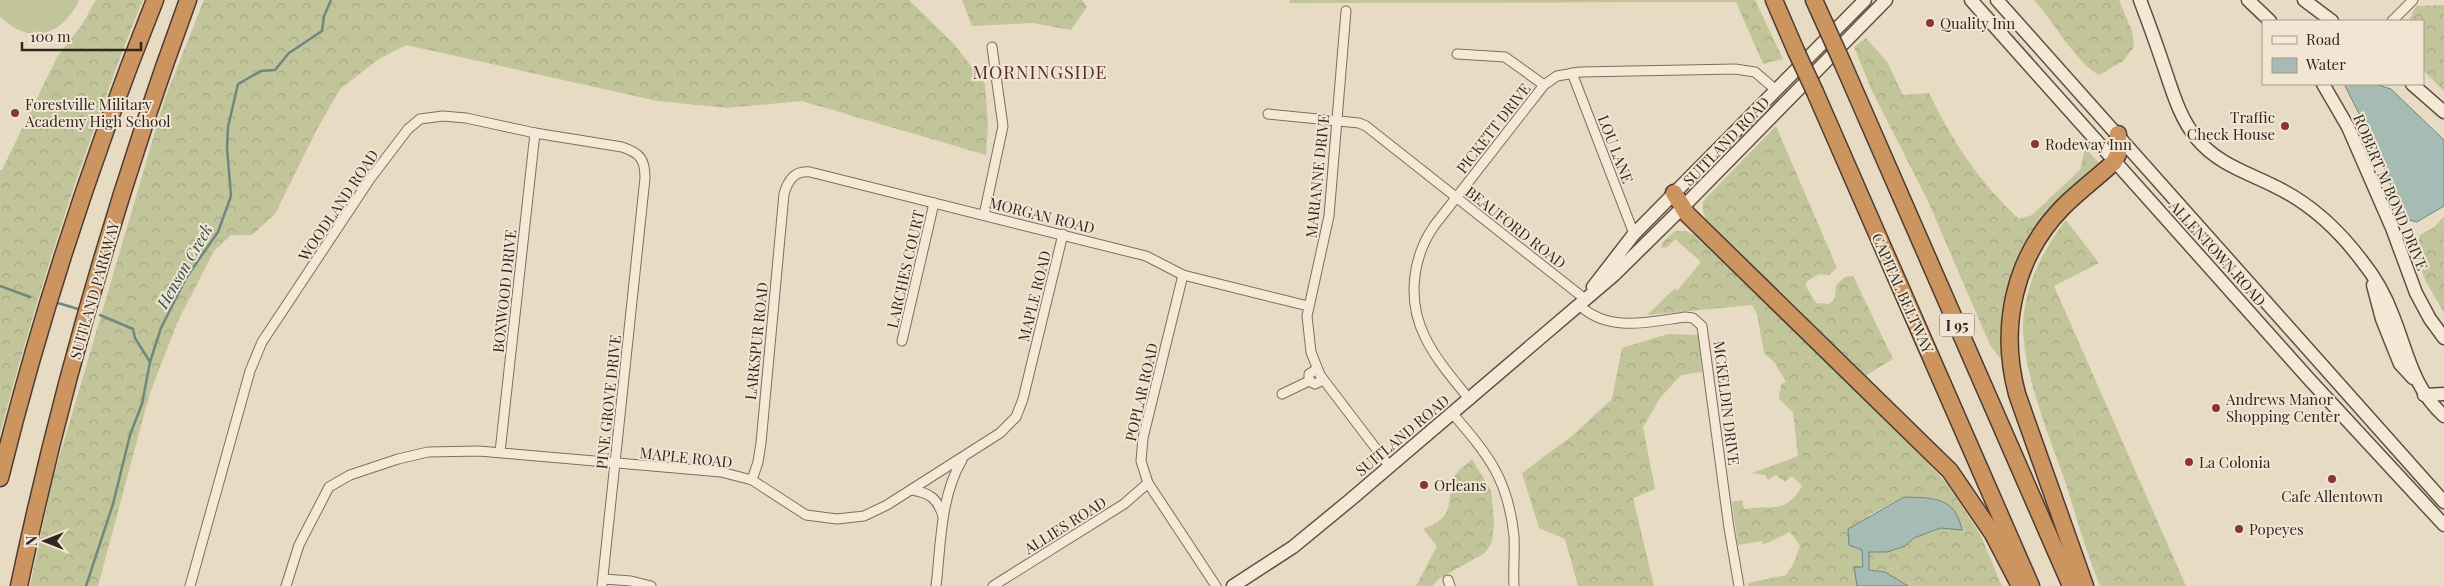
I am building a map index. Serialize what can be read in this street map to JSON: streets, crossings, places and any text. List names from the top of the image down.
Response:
{
  "streets": {
    "highway": ["SUITLAND PARKWAY", "CAPITAL BELTWAY", "I 95"],
    "main road": ["SUITLAND ROAD", "ROBERT M BOND DRIVE", "ALLENTOWN ROAD"],
    "street": [
      "PICKETT DRIVE",
      "LOU LANE",
      "MARIANNE DRIVE",
      "WOODLAND ROAD",
      "MORGAN ROAD",
      "BEAUFORD ROAD",
      "LARCHES COURT",
      "BOXWOOD DRIVE",
      "MAPLE ROAD",
      "LARKSPUR ROAD",
      "POPLAR ROAD",
      "PINE GROVE DRIVE",
      "MCKELDIN DRIVE",
      "ALLIES ROAD"
    ]
  },
  "crossings": [
    ["PICKETT DRIVE", "SUITLAND ROAD"],
    ["PICKETT DRIVE", "LOU LANE"],
    ["PICKETT DRIVE", "BEAUFORD ROAD"],
    ["SUITLAND ROAD", "LOU LANE"],
    ["SUITLAND ROAD", "MARIANNE DRIVE"],
    ["SUITLAND ROAD", "BEAUFORD ROAD"],
    ["SUITLAND ROAD", "MCKELDIN DRIVE"],
    ["MARIANNE DRIVE", "MORGAN ROAD"],
    ["MARIANNE DRIVE", "BEAUFORD ROAD"],
    ["WOODLAND ROAD", "BOXWOOD DRIVE"],
    ["WOODLAND ROAD", "PINE GROVE DRIVE"],
    ["MORGAN ROAD", "LARCHES COURT"],
    ["MORGAN ROAD", "MAPLE ROAD"],
    ["MORGAN ROAD", "LARKSPUR ROAD"],
    ["MORGAN ROAD", "POPLAR ROAD"],
    ["BEAUFORD ROAD", "MCKELDIN DRIVE"],
    ["BOXWOOD DRIVE", "MAPLE ROAD"],
    ["MAPLE ROAD", "LARKSPUR ROAD"],
    ["MAPLE ROAD", "PINE GROVE DRIVE"],
    ["POPLAR ROAD", "ALLIES ROAD"]
  ],
  "districts": ["MORNINGSIDE"],
  "water": ["Henson Creek"],
  "places": [
    "Quality Inn",
    "Forestville Military Academy High School",
    "Traffic Check House",
    "Rodeway Inn",
    "Andrews Manor Shopping Center",
    "La Colonia",
    "Cafe Allentown",
    "Orleans",
    "Popeyes"
  ],
  "legend": ["Road", "Water"],
  "scale_bar": "100 m",
  "north": "left"
}
